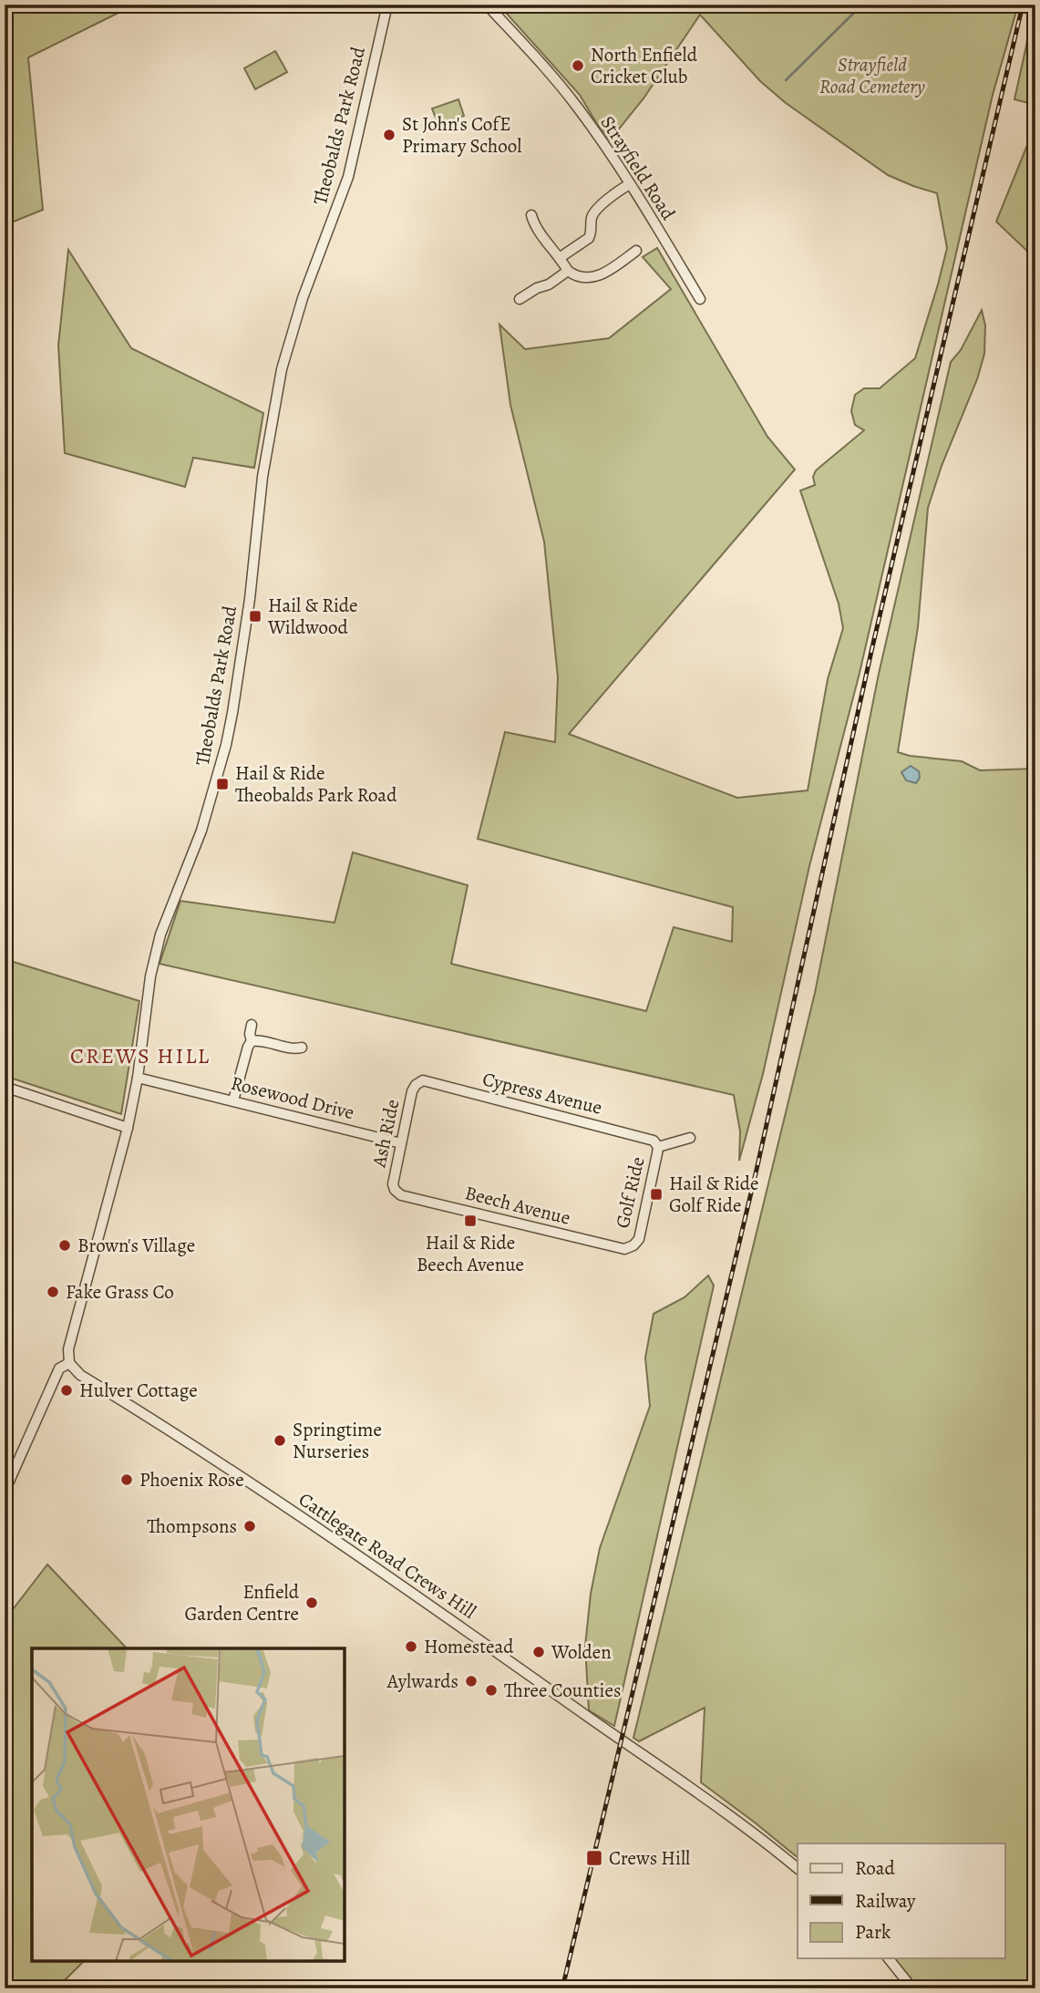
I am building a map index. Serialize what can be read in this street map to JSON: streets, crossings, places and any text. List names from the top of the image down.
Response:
{
  "streets": {
    "street": [
      "Theobalds Park Road",
      "Strayfield Road",
      "Cypress Avenue",
      "Rosewood Drive",
      "Ash Ride",
      "Golf Ride",
      "Beech Avenue",
      "Cattlegate Road Crews Hill"
    ]
  },
  "crossings": [
    ["Theobalds Park Road", "Rosewood Drive"],
    ["Theobalds Park Road", "Cattlegate Road Crews Hill"],
    ["Cypress Avenue", "Ash Ride"],
    ["Cypress Avenue", "Golf Ride"],
    ["Rosewood Drive", "Ash Ride"],
    ["Ash Ride", "Beech Avenue"],
    ["Golf Ride", "Beech Avenue"]
  ],
  "districts": ["CREWS HILL"],
  "parks": ["Strayfield Road Cemetery"],
  "places": {
    "other": [
      "North Enfield Cricket Club",
      "St John's CofE Primary School",
      "Brown's Village",
      "Fake Grass Co",
      "Hulver Cottage",
      "Springtime Nurseries",
      "Phoenix Rose",
      "Thompsons",
      "Enfield Garden Centre",
      "Homestead",
      "Wolden",
      "Aylwards",
      "Three Counties"
    ],
    "transit": [
      "Hail & Ride Wildwood",
      "Hail & Ride Theobalds Park Road",
      "Hail & Ride Golf Ride",
      "Hail & Ride Beech Avenue",
      "Crews Hill"
    ]
  },
  "legend": ["Road", "Railway", "Park"]
}
